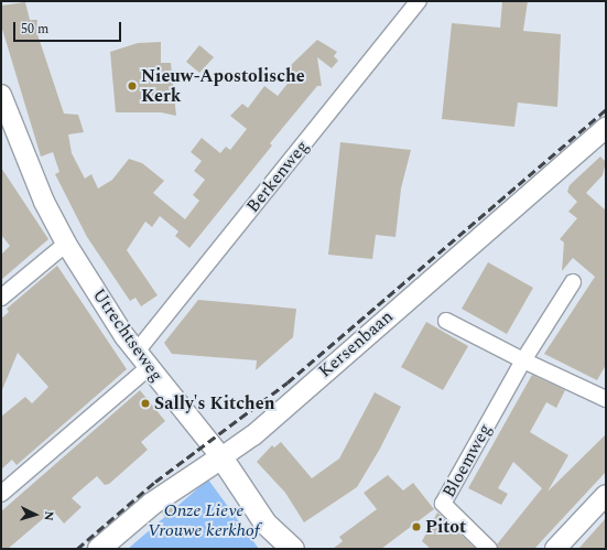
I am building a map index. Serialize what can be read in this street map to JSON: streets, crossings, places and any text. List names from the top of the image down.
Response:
{
  "streets": {
    "main road": ["Utrechtseweg", "Kersenbaan"],
    "street": ["Berkenweg", "Bloemweg"]
  },
  "crossings": [
    ["Berkenweg", "Utrechtseweg"],
    ["Utrechtseweg", "Kersenbaan"]
  ],
  "parks": ["Onze Lieve Vrouwe kerkhof"],
  "places": ["Nieuw-Apostolische Kerk", "Sally's Kitchen", "Pitot"],
  "scale_bar": "50 m",
  "north": "right"
}
